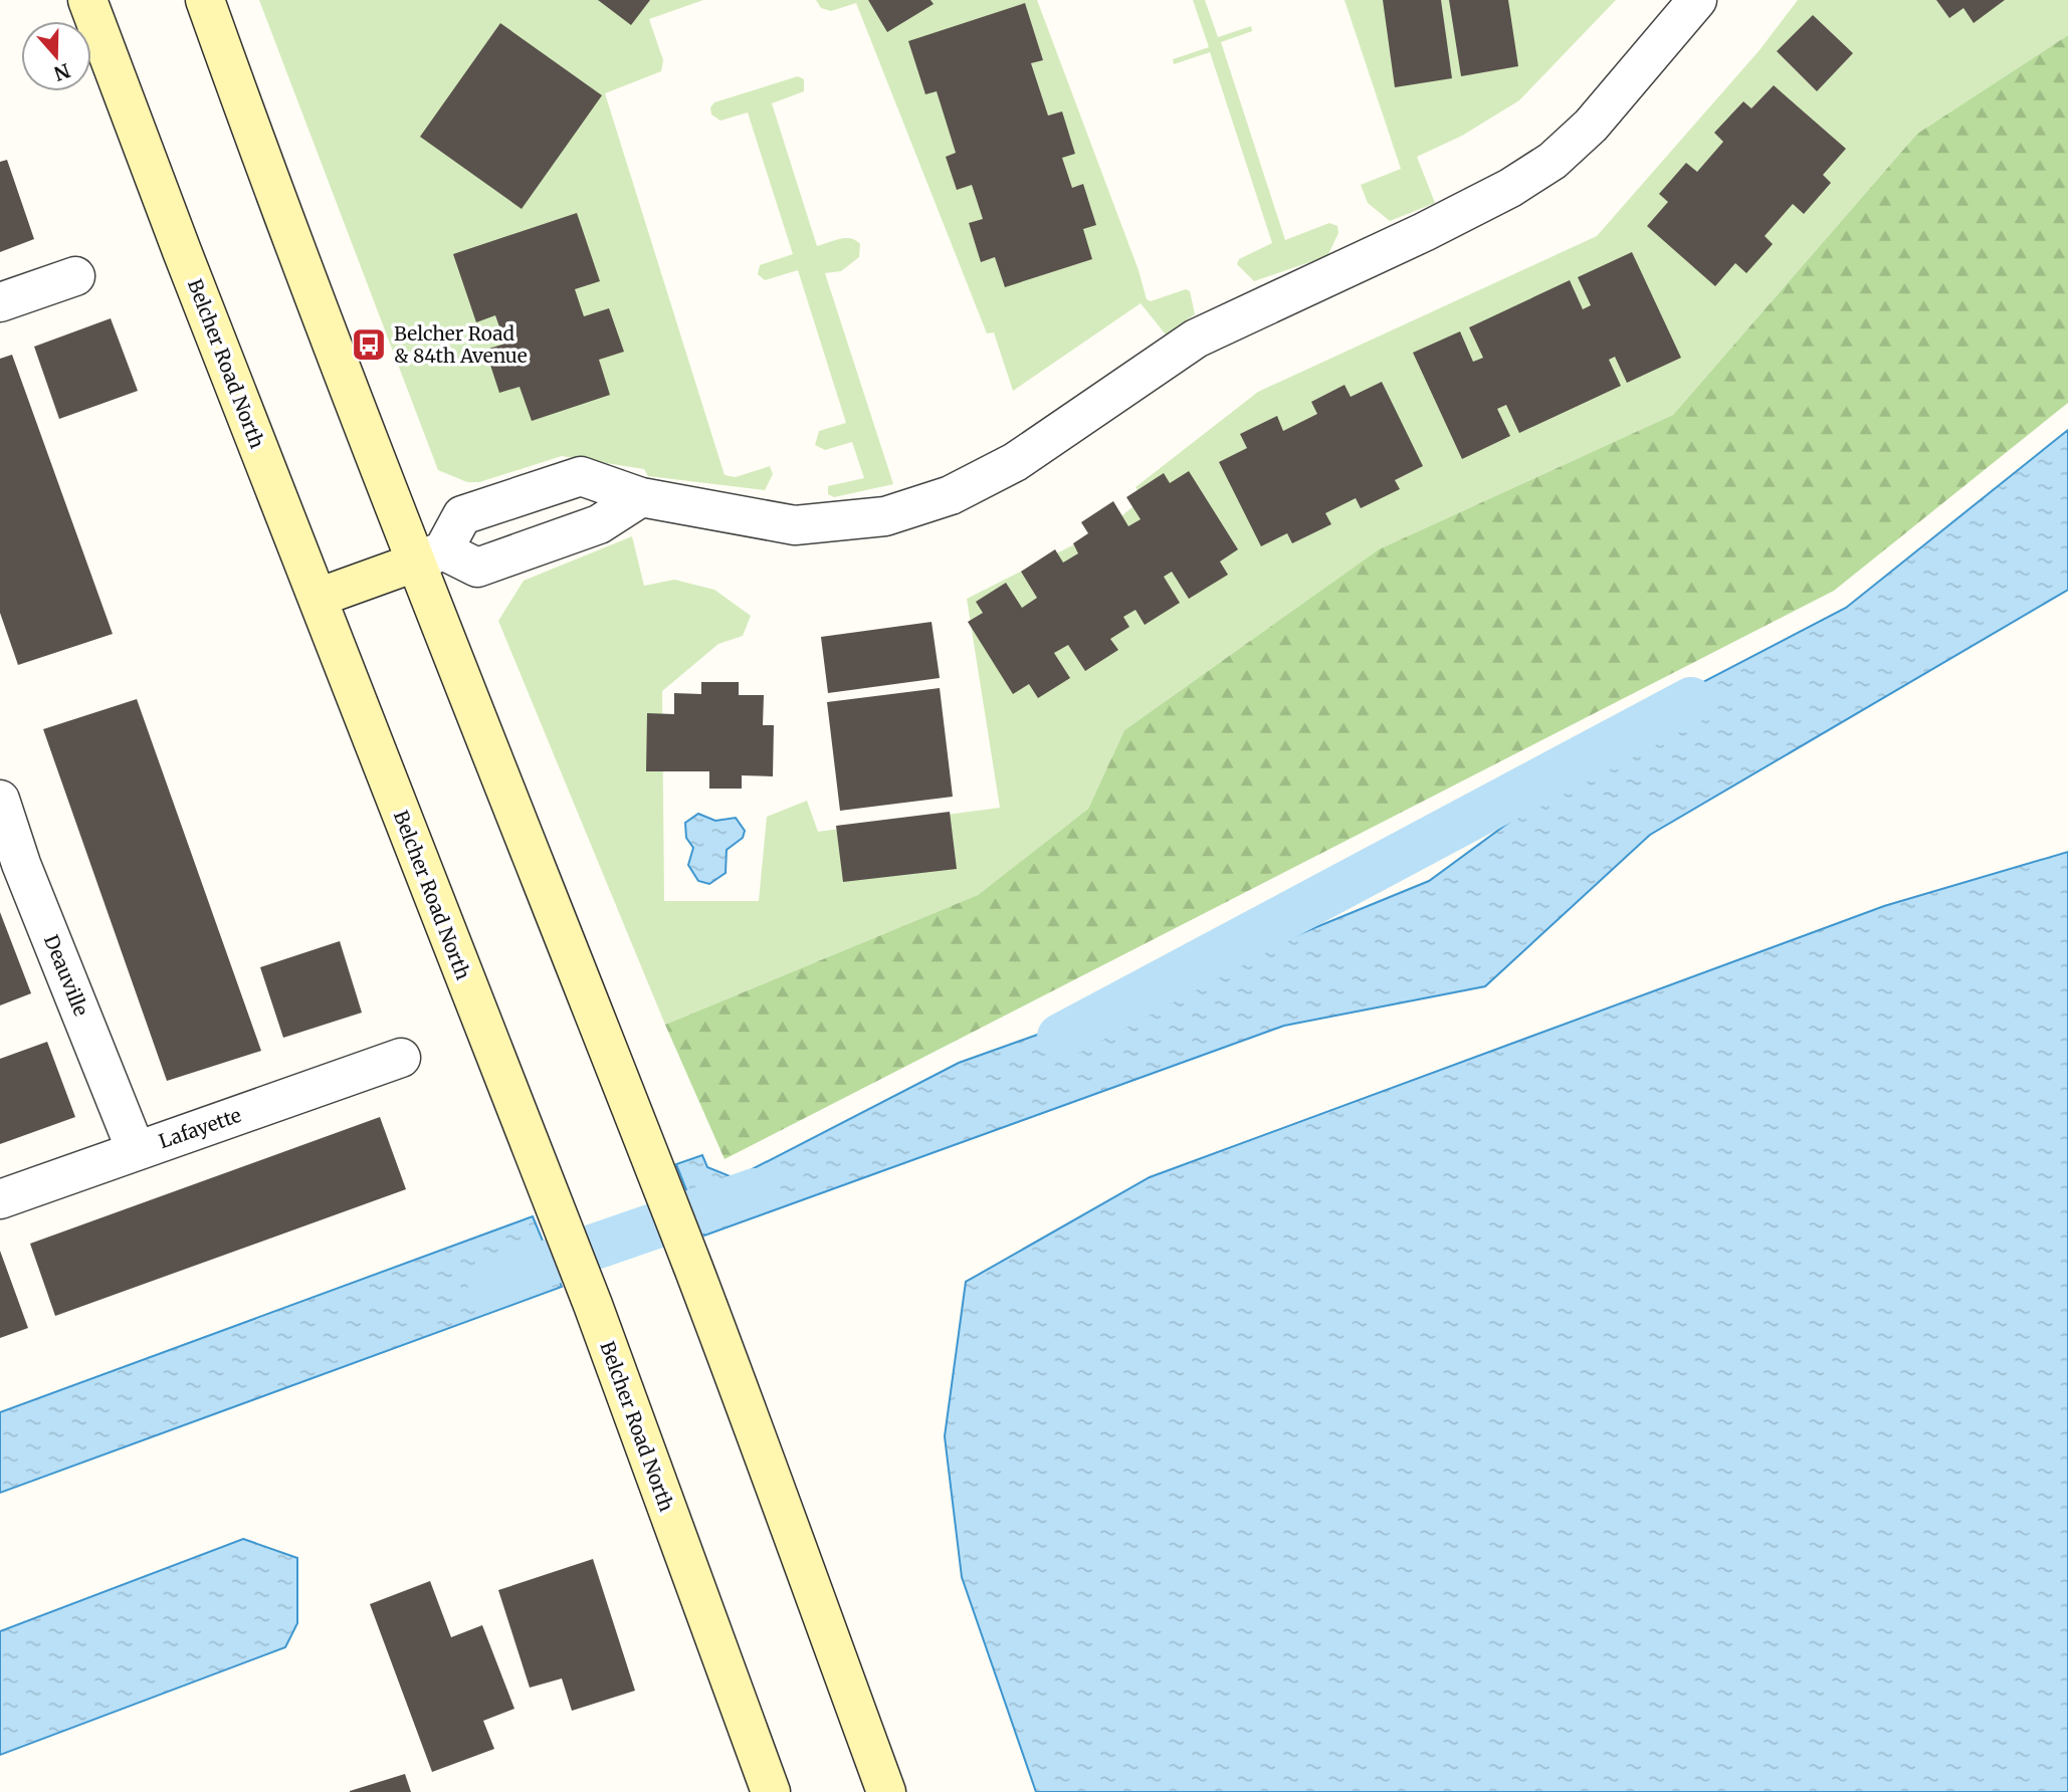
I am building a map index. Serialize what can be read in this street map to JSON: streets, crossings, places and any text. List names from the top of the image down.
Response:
{
  "streets": {
    "main road": ["Belcher Road North"],
    "street": ["Deauville", "Lafayette"]
  },
  "crossings": [
    ["Deauville", "Lafayette"]
  ],
  "places": {
    "bus stop": ["Belcher Road & 84th Avenue"]
  },
  "north": "bottom"
}
